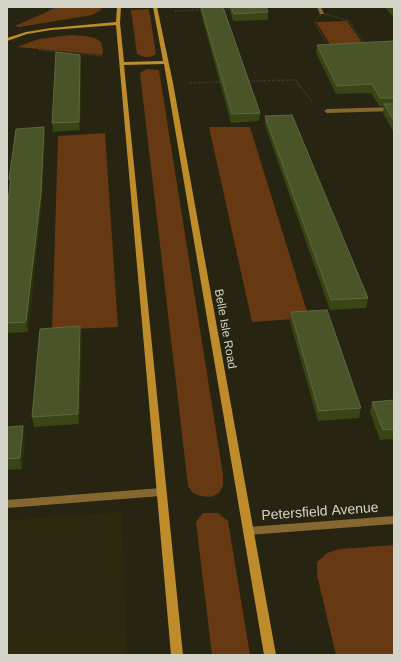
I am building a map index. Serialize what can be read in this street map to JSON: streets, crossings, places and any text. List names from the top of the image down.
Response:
{
  "streets": {
    "street": ["Belle Isle Road", "Petersfield Avenue"]
  },
  "crossings": [
    ["Belle Isle Road", "Petersfield Avenue"]
  ]
}
